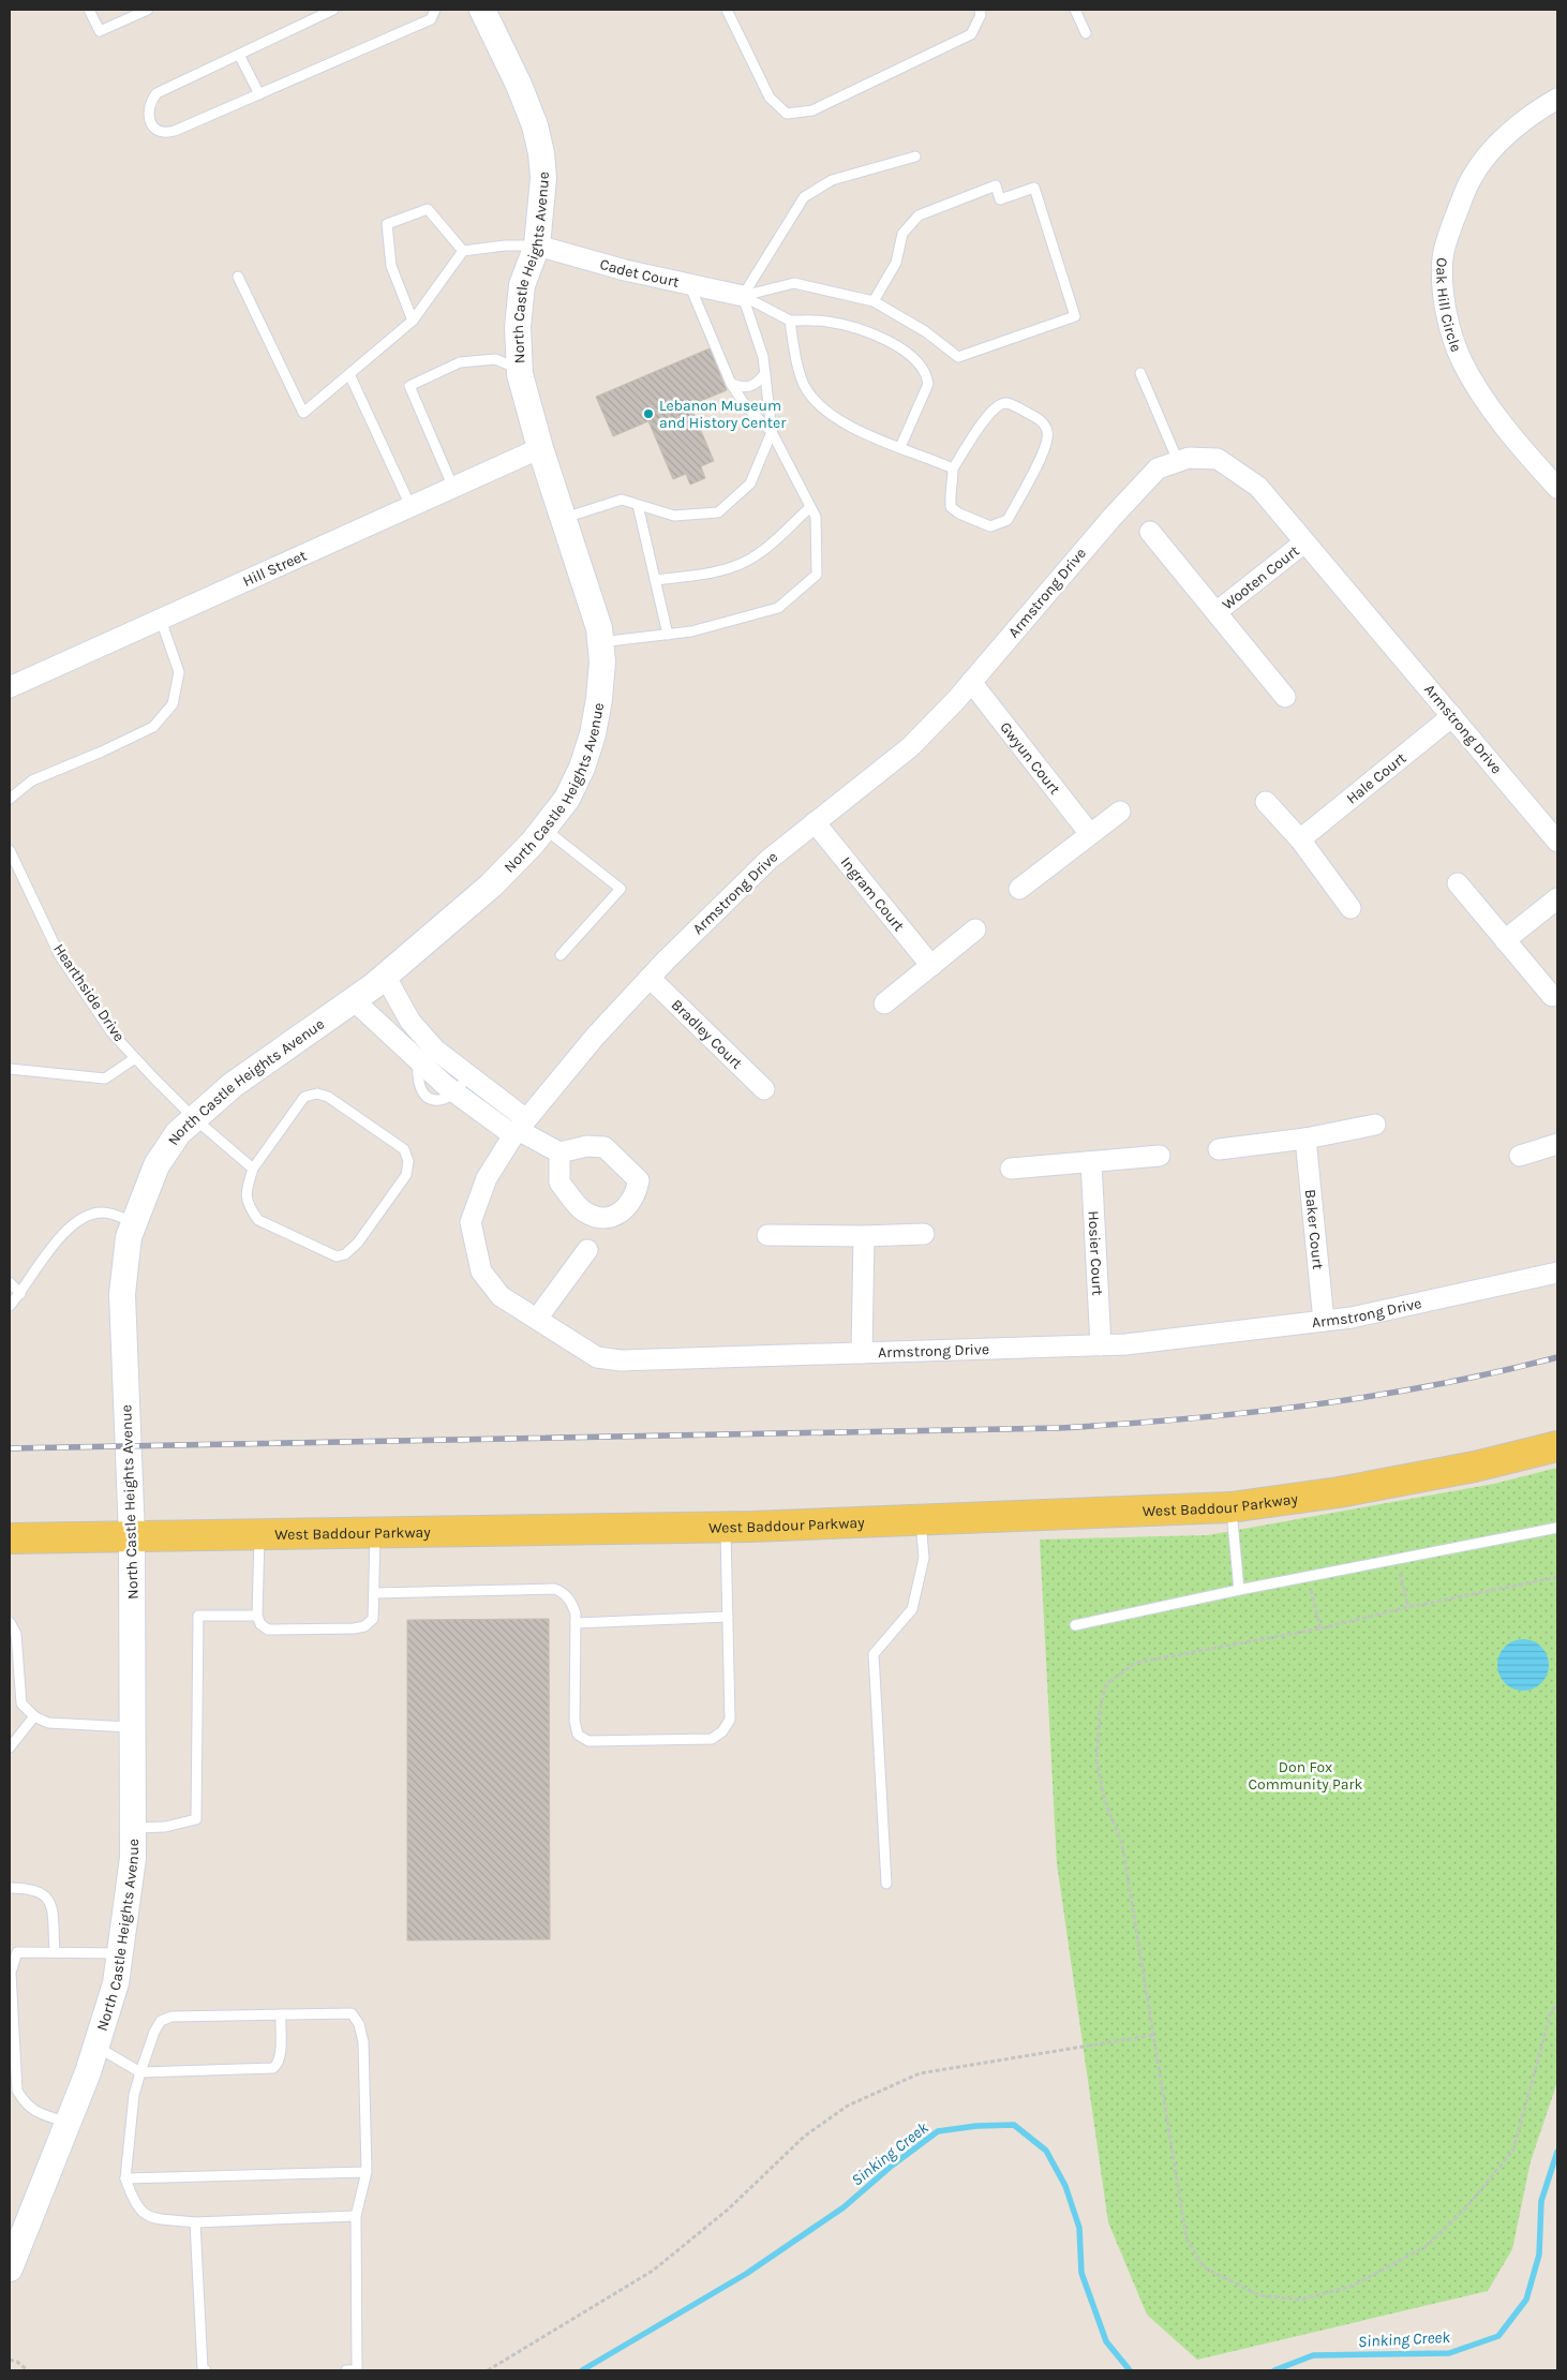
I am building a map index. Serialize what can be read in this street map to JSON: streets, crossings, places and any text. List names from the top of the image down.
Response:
{
  "streets": {
    "main road": ["West Baddour Parkway"],
    "street": [
      "North Castle Heights Avenue",
      "Cadet Court",
      "Oak Hill Circle",
      "Hill Street",
      "Wooten Court",
      "Armstrong Drive",
      "Gwyun Court",
      "Hale Court",
      "Ingram Court",
      "Bradley Court",
      "Baker Court",
      "Hosier Court"
    ],
    "lane": ["Hearthside Drive"]
  },
  "crossings": [
    ["North Castle Heights Avenue", "Cadet Court"],
    ["North Castle Heights Avenue", "Hill Street"],
    ["North Castle Heights Avenue", "Hearthside Drive"],
    ["North Castle Heights Avenue", "West Baddour Parkway"],
    ["Wooten Court", "Armstrong Drive"],
    ["Armstrong Drive", "Gwyun Court"],
    ["Armstrong Drive", "Hale Court"],
    ["Armstrong Drive", "Ingram Court"],
    ["Armstrong Drive", "Bradley Court"],
    ["Armstrong Drive", "Baker Court"],
    ["Armstrong Drive", "Hosier Court"]
  ],
  "water": ["Sinking Creek"],
  "parks": ["Don Fox Community Park"],
  "places": ["Lebanon Museum and History Center"]
}
